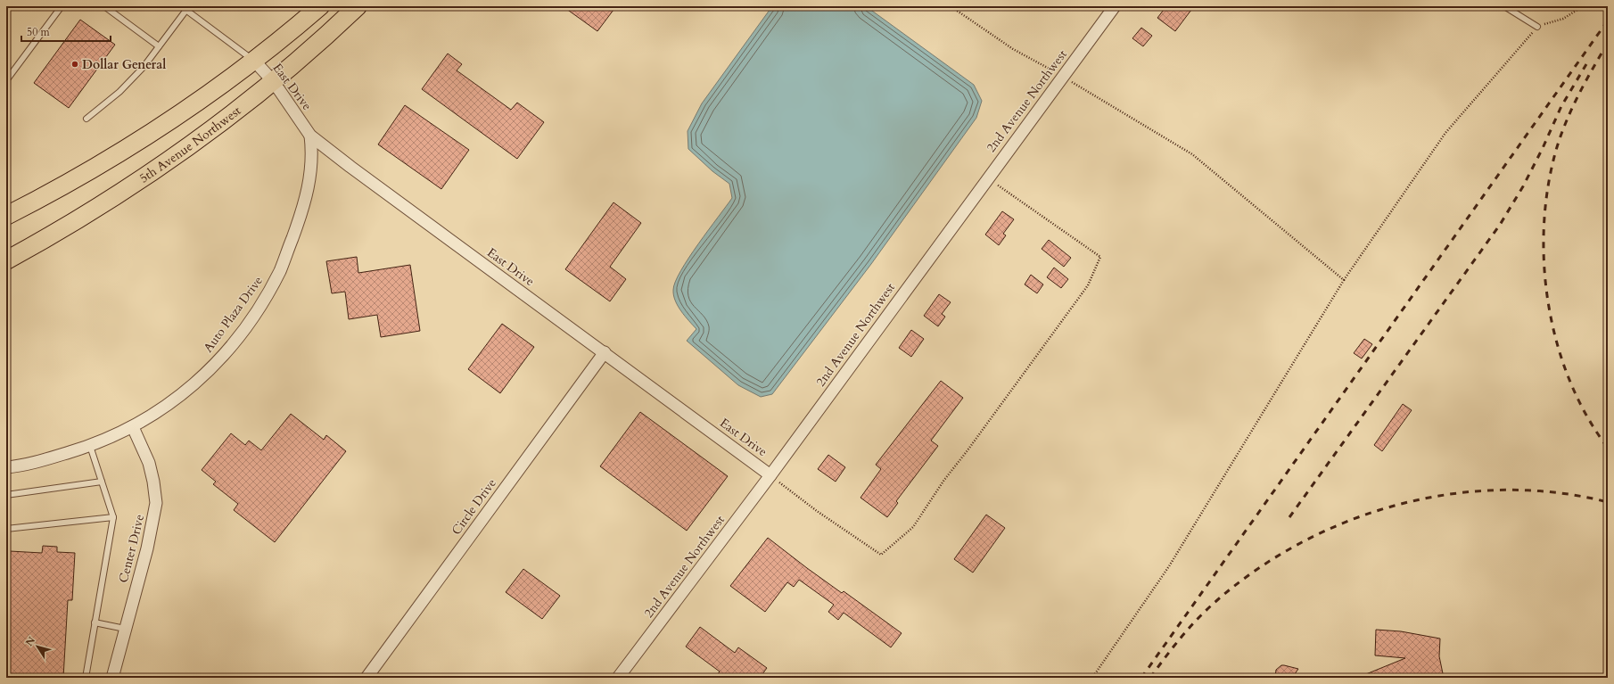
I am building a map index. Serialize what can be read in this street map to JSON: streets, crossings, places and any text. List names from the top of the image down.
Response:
{
  "streets": {
    "main road": ["5th Avenue Northwest"],
    "street": [
      "East Drive",
      "2nd Avenue Northwest",
      "Auto Plaza Drive",
      "Circle Drive",
      "Center Drive"
    ]
  },
  "crossings": [
    ["East Drive", "2nd Avenue Northwest"],
    ["East Drive", "5th Avenue Northwest"],
    ["East Drive", "Auto Plaza Drive"],
    ["East Drive", "Circle Drive"],
    ["Auto Plaza Drive", "Center Drive"]
  ],
  "places": ["Dollar General"],
  "scale_bar": "50 m",
  "north": "top left"
}
